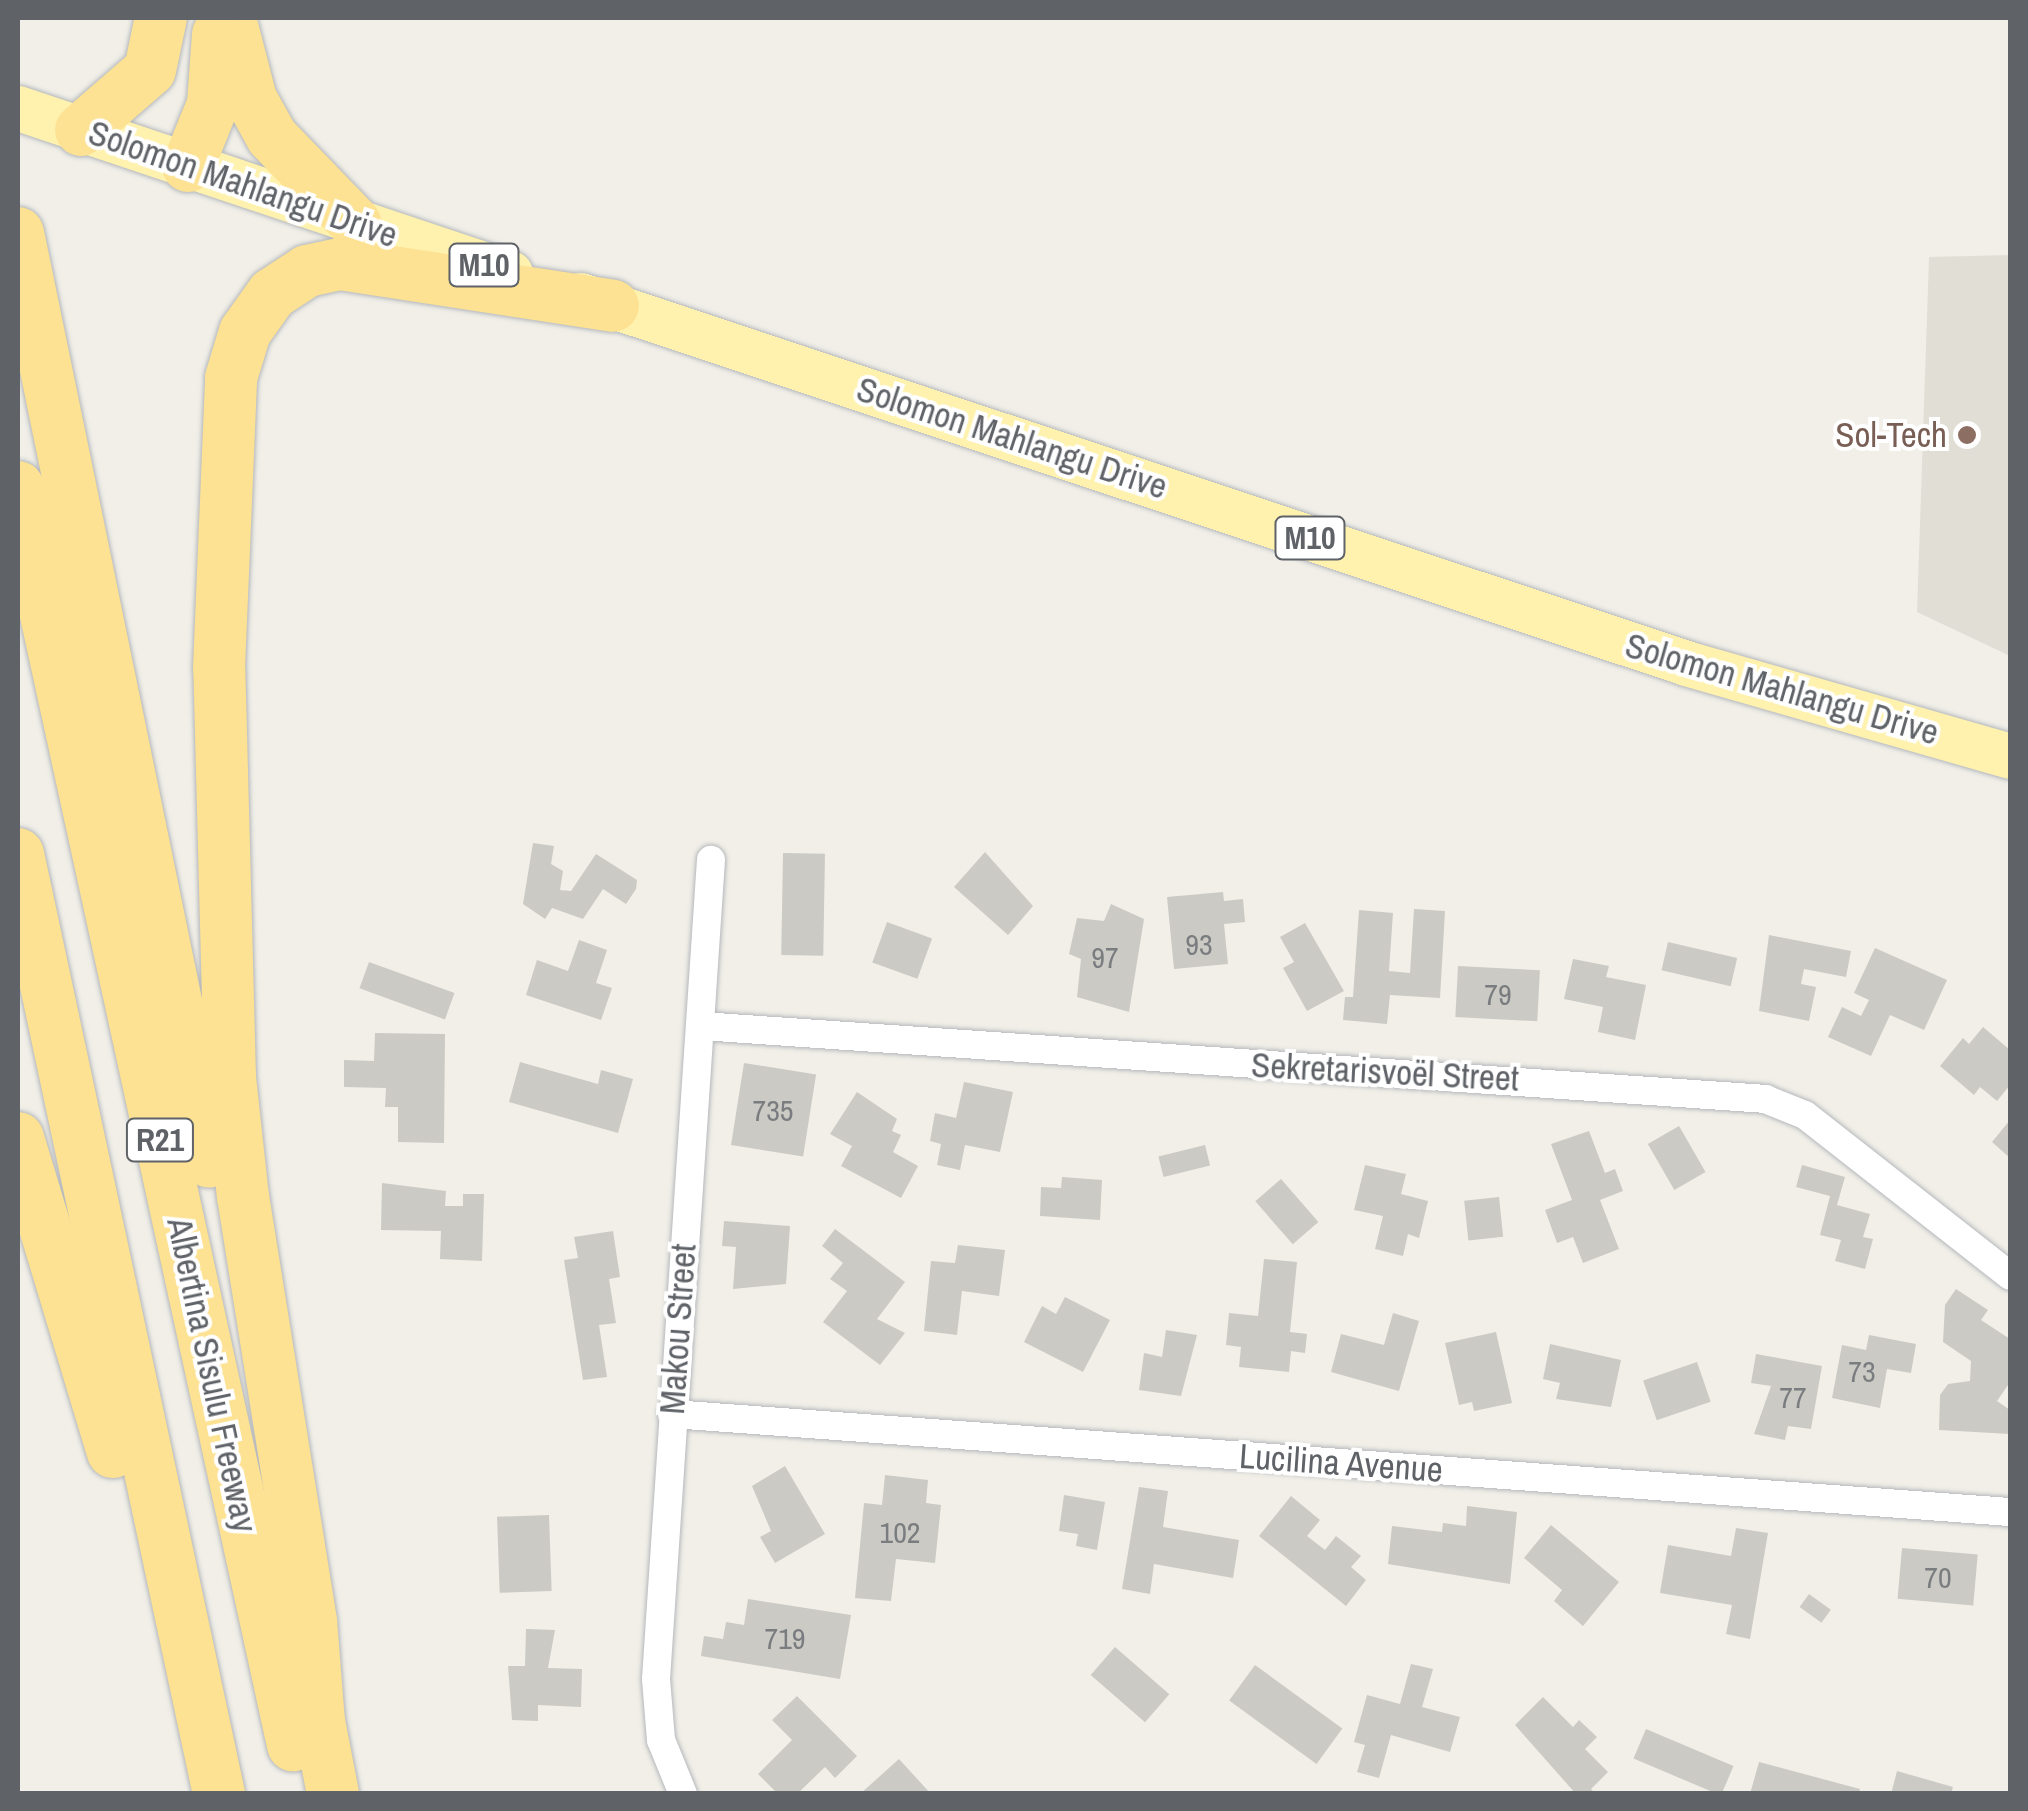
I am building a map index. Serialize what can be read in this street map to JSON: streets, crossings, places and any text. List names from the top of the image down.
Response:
{
  "streets": {
    "highway": ["R21", "Albertina Sisulu Freeway"],
    "main road": ["Solomon Mahlangu Drive", "M10"],
    "street": ["Sekretarisvoël Street", "Makou Street", "Lucilina Avenue"]
  },
  "crossings": [
    ["Sekretarisvoël Street", "Makou Street"],
    ["Makou Street", "Lucilina Avenue"]
  ],
  "places": ["Sol-Tech"],
  "house_numbers": [
    "93",
    "97",
    "79",
    "735",
    "73",
    "77",
    "102",
    "70",
    "719"
  ]
}
